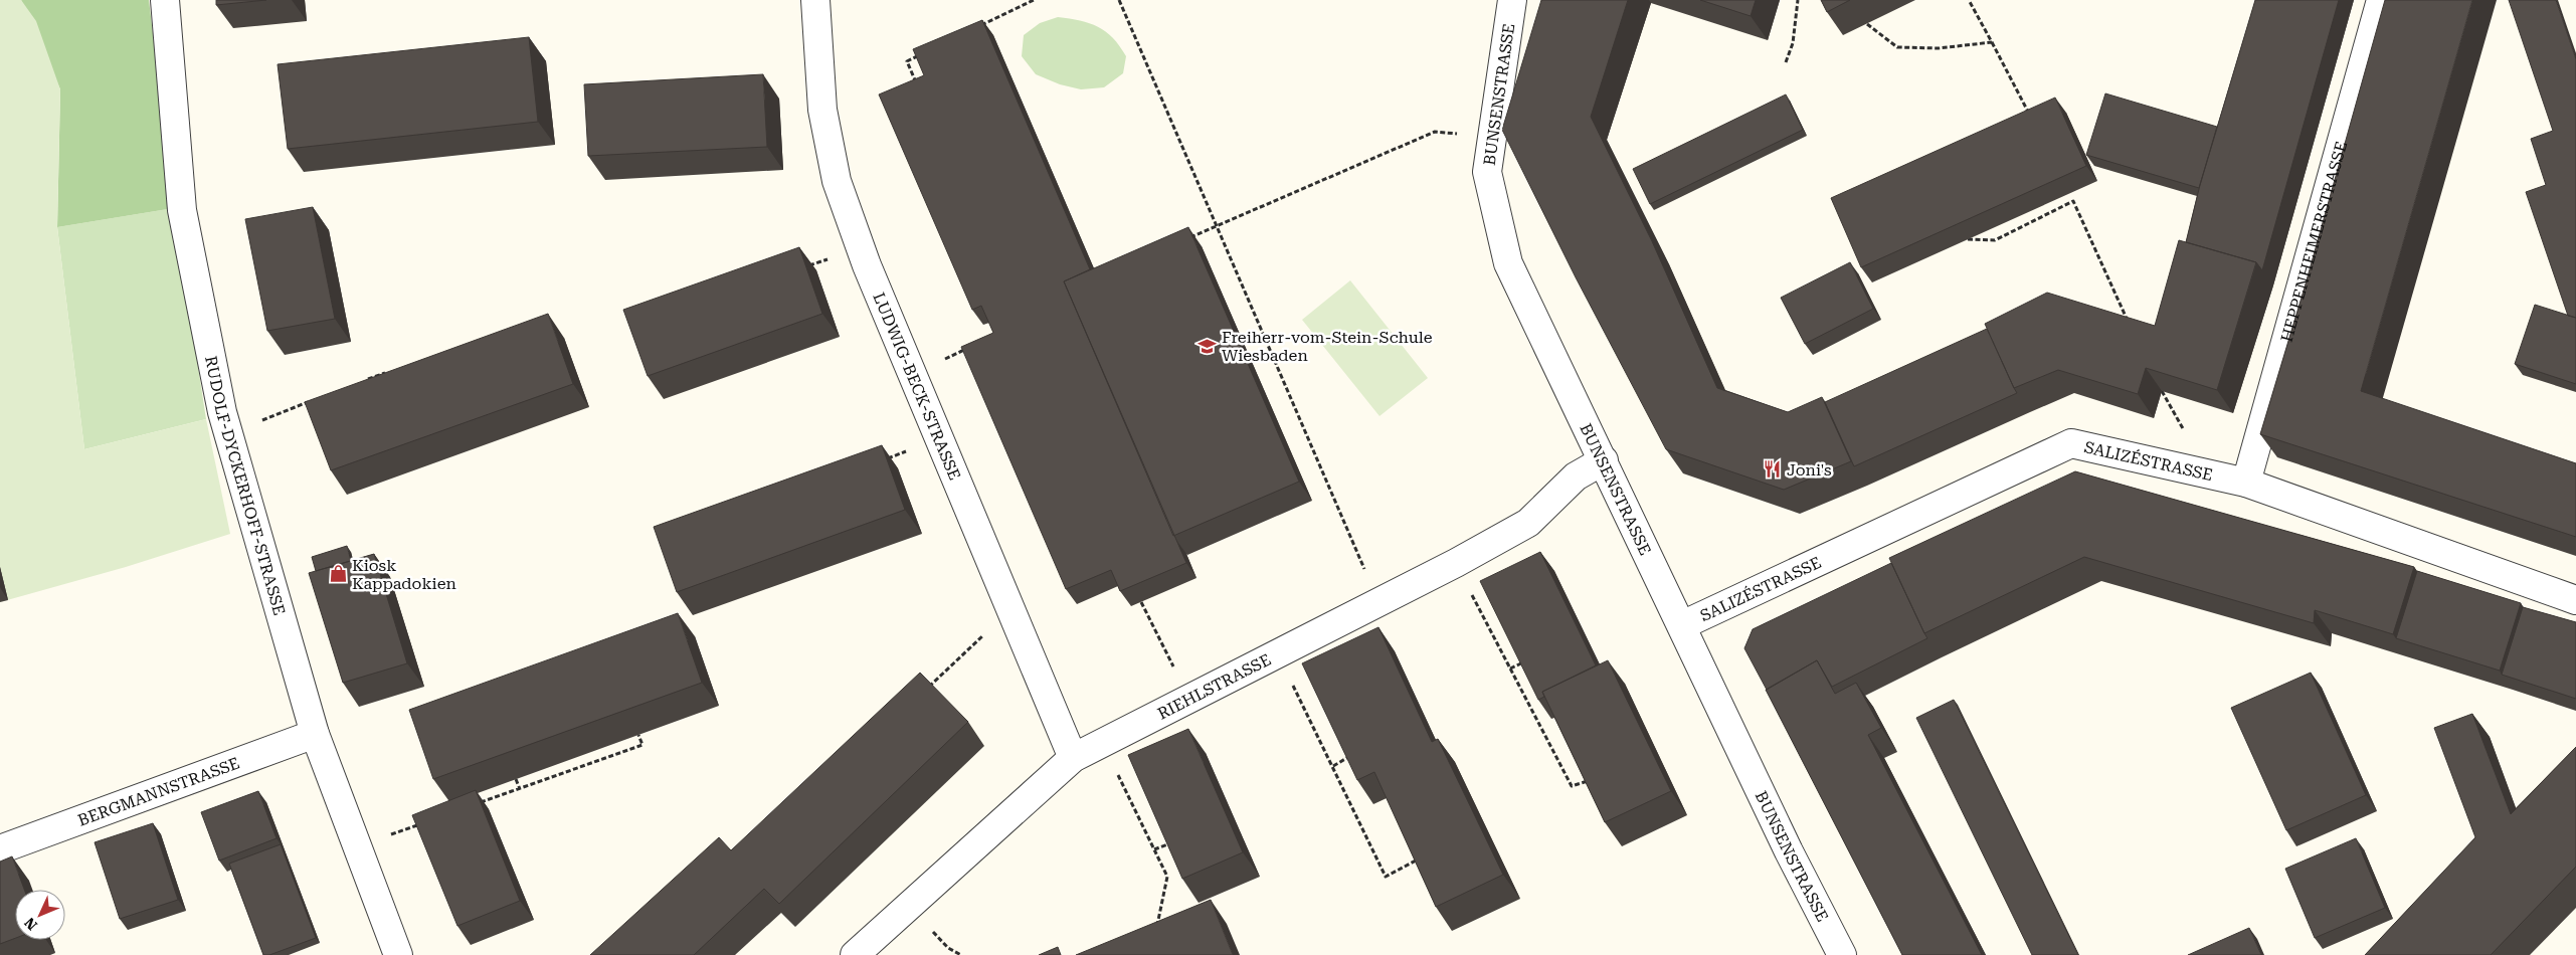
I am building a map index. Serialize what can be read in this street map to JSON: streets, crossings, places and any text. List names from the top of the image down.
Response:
{
  "streets": {
    "street": [
      "BUNSENSTRASSE",
      "HEPPENHEIMERSTRASSE",
      "LUDWIG-BECK-STRASSE",
      "SALIZÉSTRASSE",
      "RUDOLF-DYCKERHOFF-STRASSE",
      "RIEHLSTRASSE",
      "BERGMANNSTRASSE"
    ]
  },
  "crossings": [
    ["BUNSENSTRASSE", "SALIZÉSTRASSE"],
    ["BUNSENSTRASSE", "RIEHLSTRASSE"],
    ["HEPPENHEIMERSTRASSE", "SALIZÉSTRASSE"],
    ["LUDWIG-BECK-STRASSE", "RIEHLSTRASSE"],
    ["RUDOLF-DYCKERHOFF-STRASSE", "BERGMANNSTRASSE"]
  ],
  "places": {
    "school or university": ["Freiherr-vom-Stein-Schule Wiesbaden"],
    "restaurant": ["Joni's"],
    "shop": ["Kiosk Kappadokien"]
  },
  "north": "bottom left"
}
